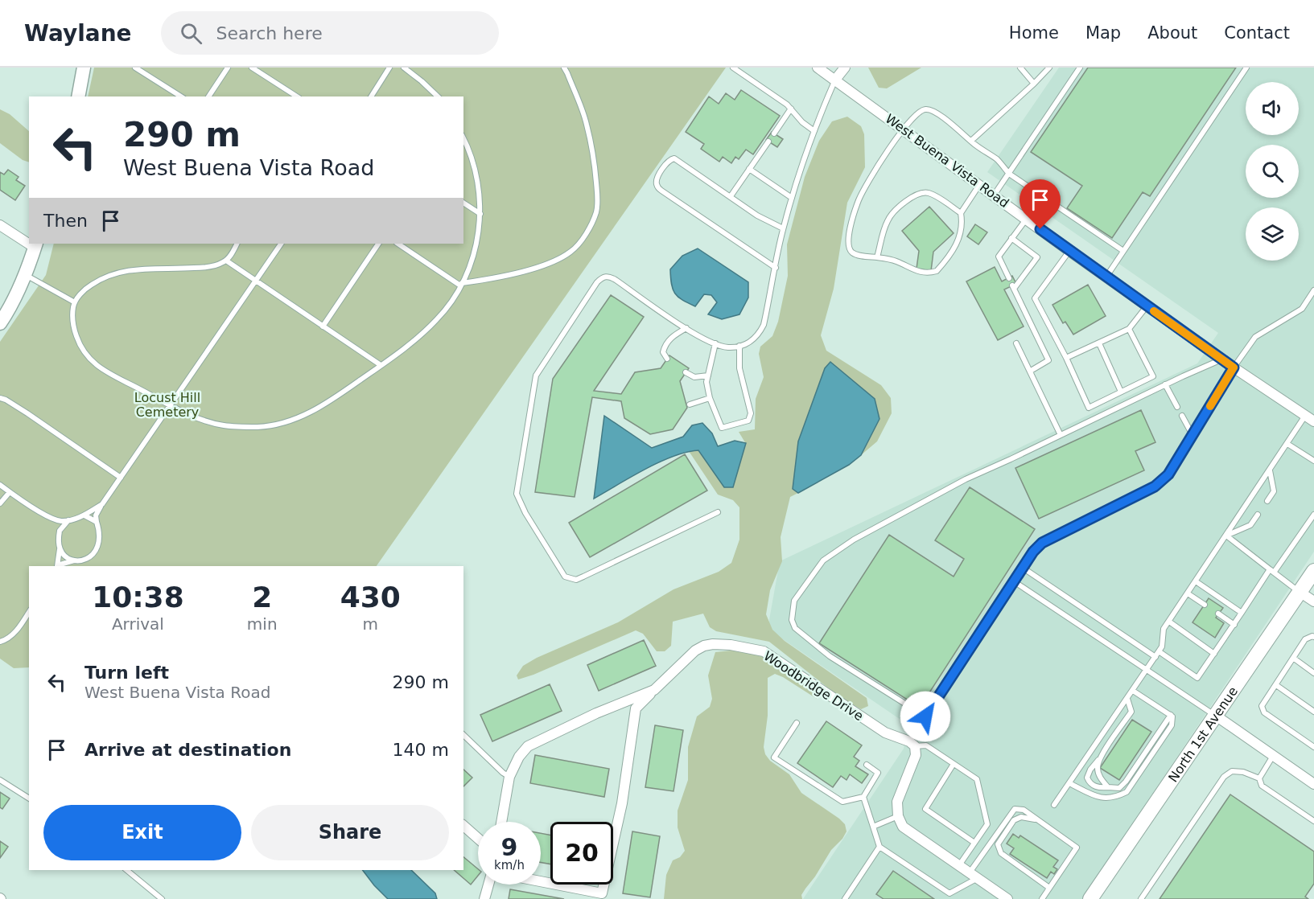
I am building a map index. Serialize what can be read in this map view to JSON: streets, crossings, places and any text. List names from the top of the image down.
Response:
{
  "streets": {
    "main road": ["North 1st Avenue"],
    "street": ["West Buena Vista Road", "Woodbridge Drive"]
  },
  "parks": ["Locust Hill Cemetery"],
  "page": {
    "header": "Waylane",
    "search": "Search here",
    "nav": [
      "Home",
      "Map",
      "About",
      "Contact"
    ],
    "turn": ["290 m", "West Buena Vista Road"],
    "then": "Then",
    "eta": [
      "10:38",
      "Arrival",
      "2",
      "min",
      "430",
      "m"
    ],
    "list": [
      {
        "name": "Turn left",
        "note": "West Buena Vista Road",
        "value": "290 m"
      },
      {
        "name": "Arrive at destination",
        "value": "140 m"
      }
    ],
    "buttons": ["Exit", "Share"],
    "speed": "9 km/h",
    "limit": "20"
  }
}
